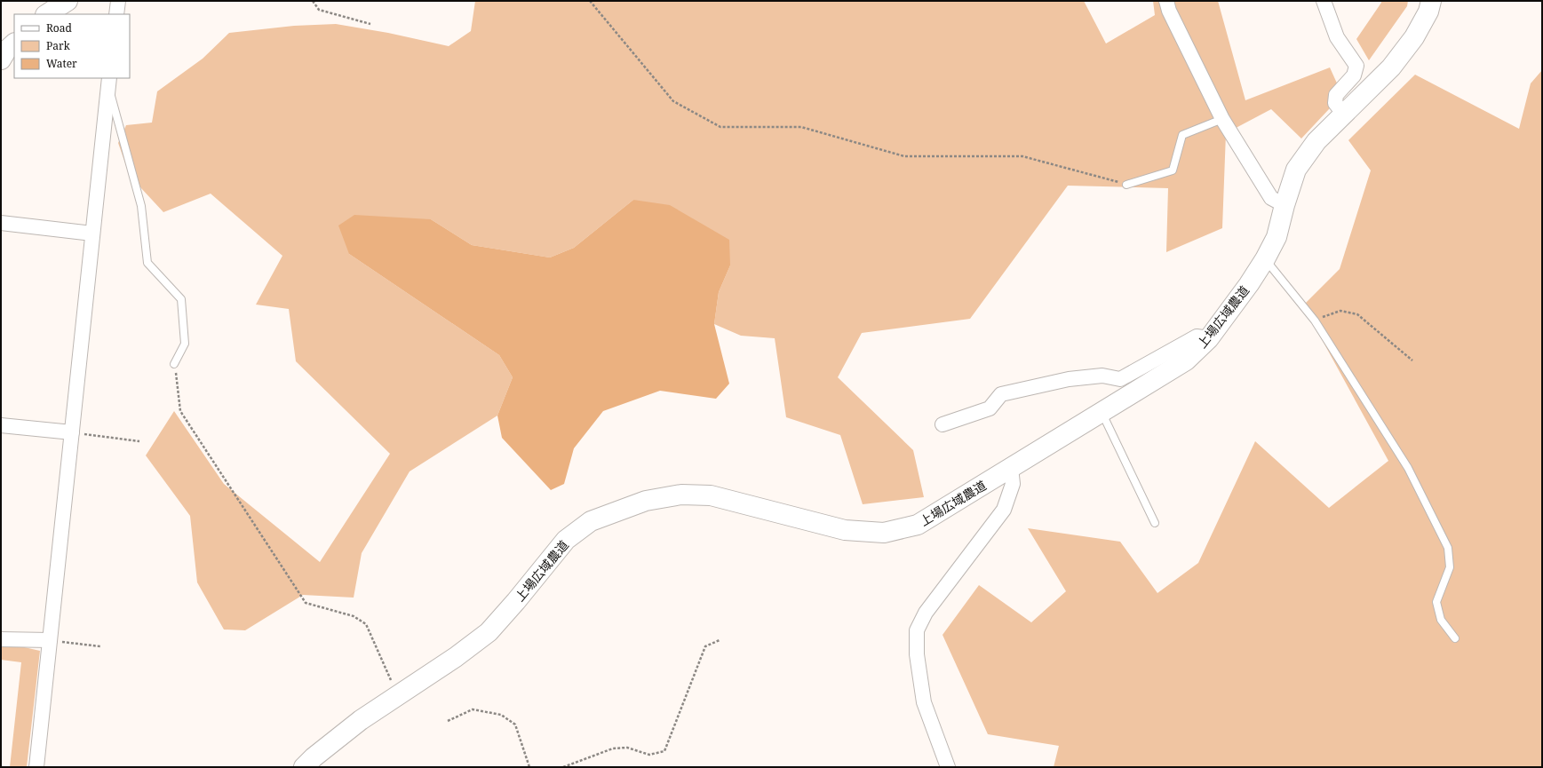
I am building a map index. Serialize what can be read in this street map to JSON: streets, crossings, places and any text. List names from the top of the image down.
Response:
{
  "streets": {
    "street": ["上場広域農道"]
  },
  "legend": ["Road", "Park", "Water"]
}
